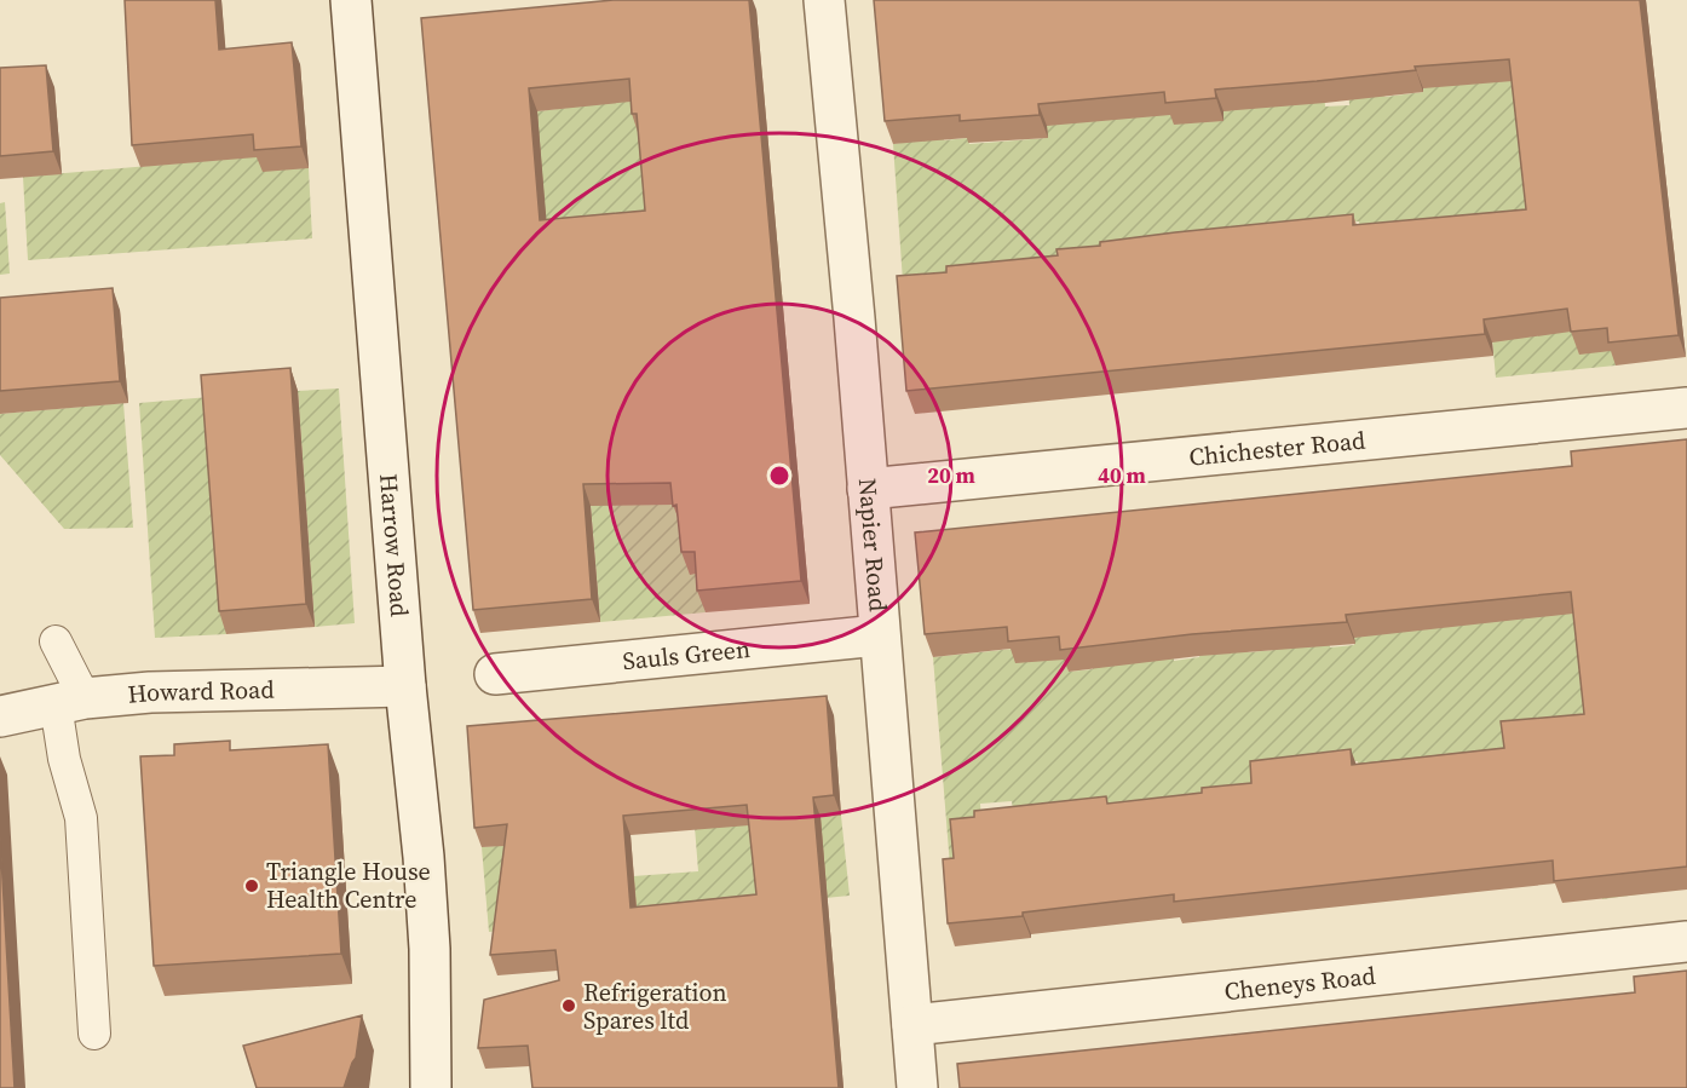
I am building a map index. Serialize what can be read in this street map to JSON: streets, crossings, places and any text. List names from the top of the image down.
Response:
{
  "streets": {
    "street": [
      "Chichester Road",
      "Harrow Road",
      "Napier Road",
      "Sauls Green",
      "Howard Road",
      "Cheneys Road"
    ]
  },
  "crossings": [
    ["Chichester Road", "Napier Road"],
    ["Harrow Road", "Howard Road"],
    ["Napier Road", "Sauls Green"],
    ["Napier Road", "Cheneys Road"]
  ],
  "places": ["Triangle House Health Centre", "Refrigeration Spares ltd"],
  "rings": ["20 m", "40 m"]
}
